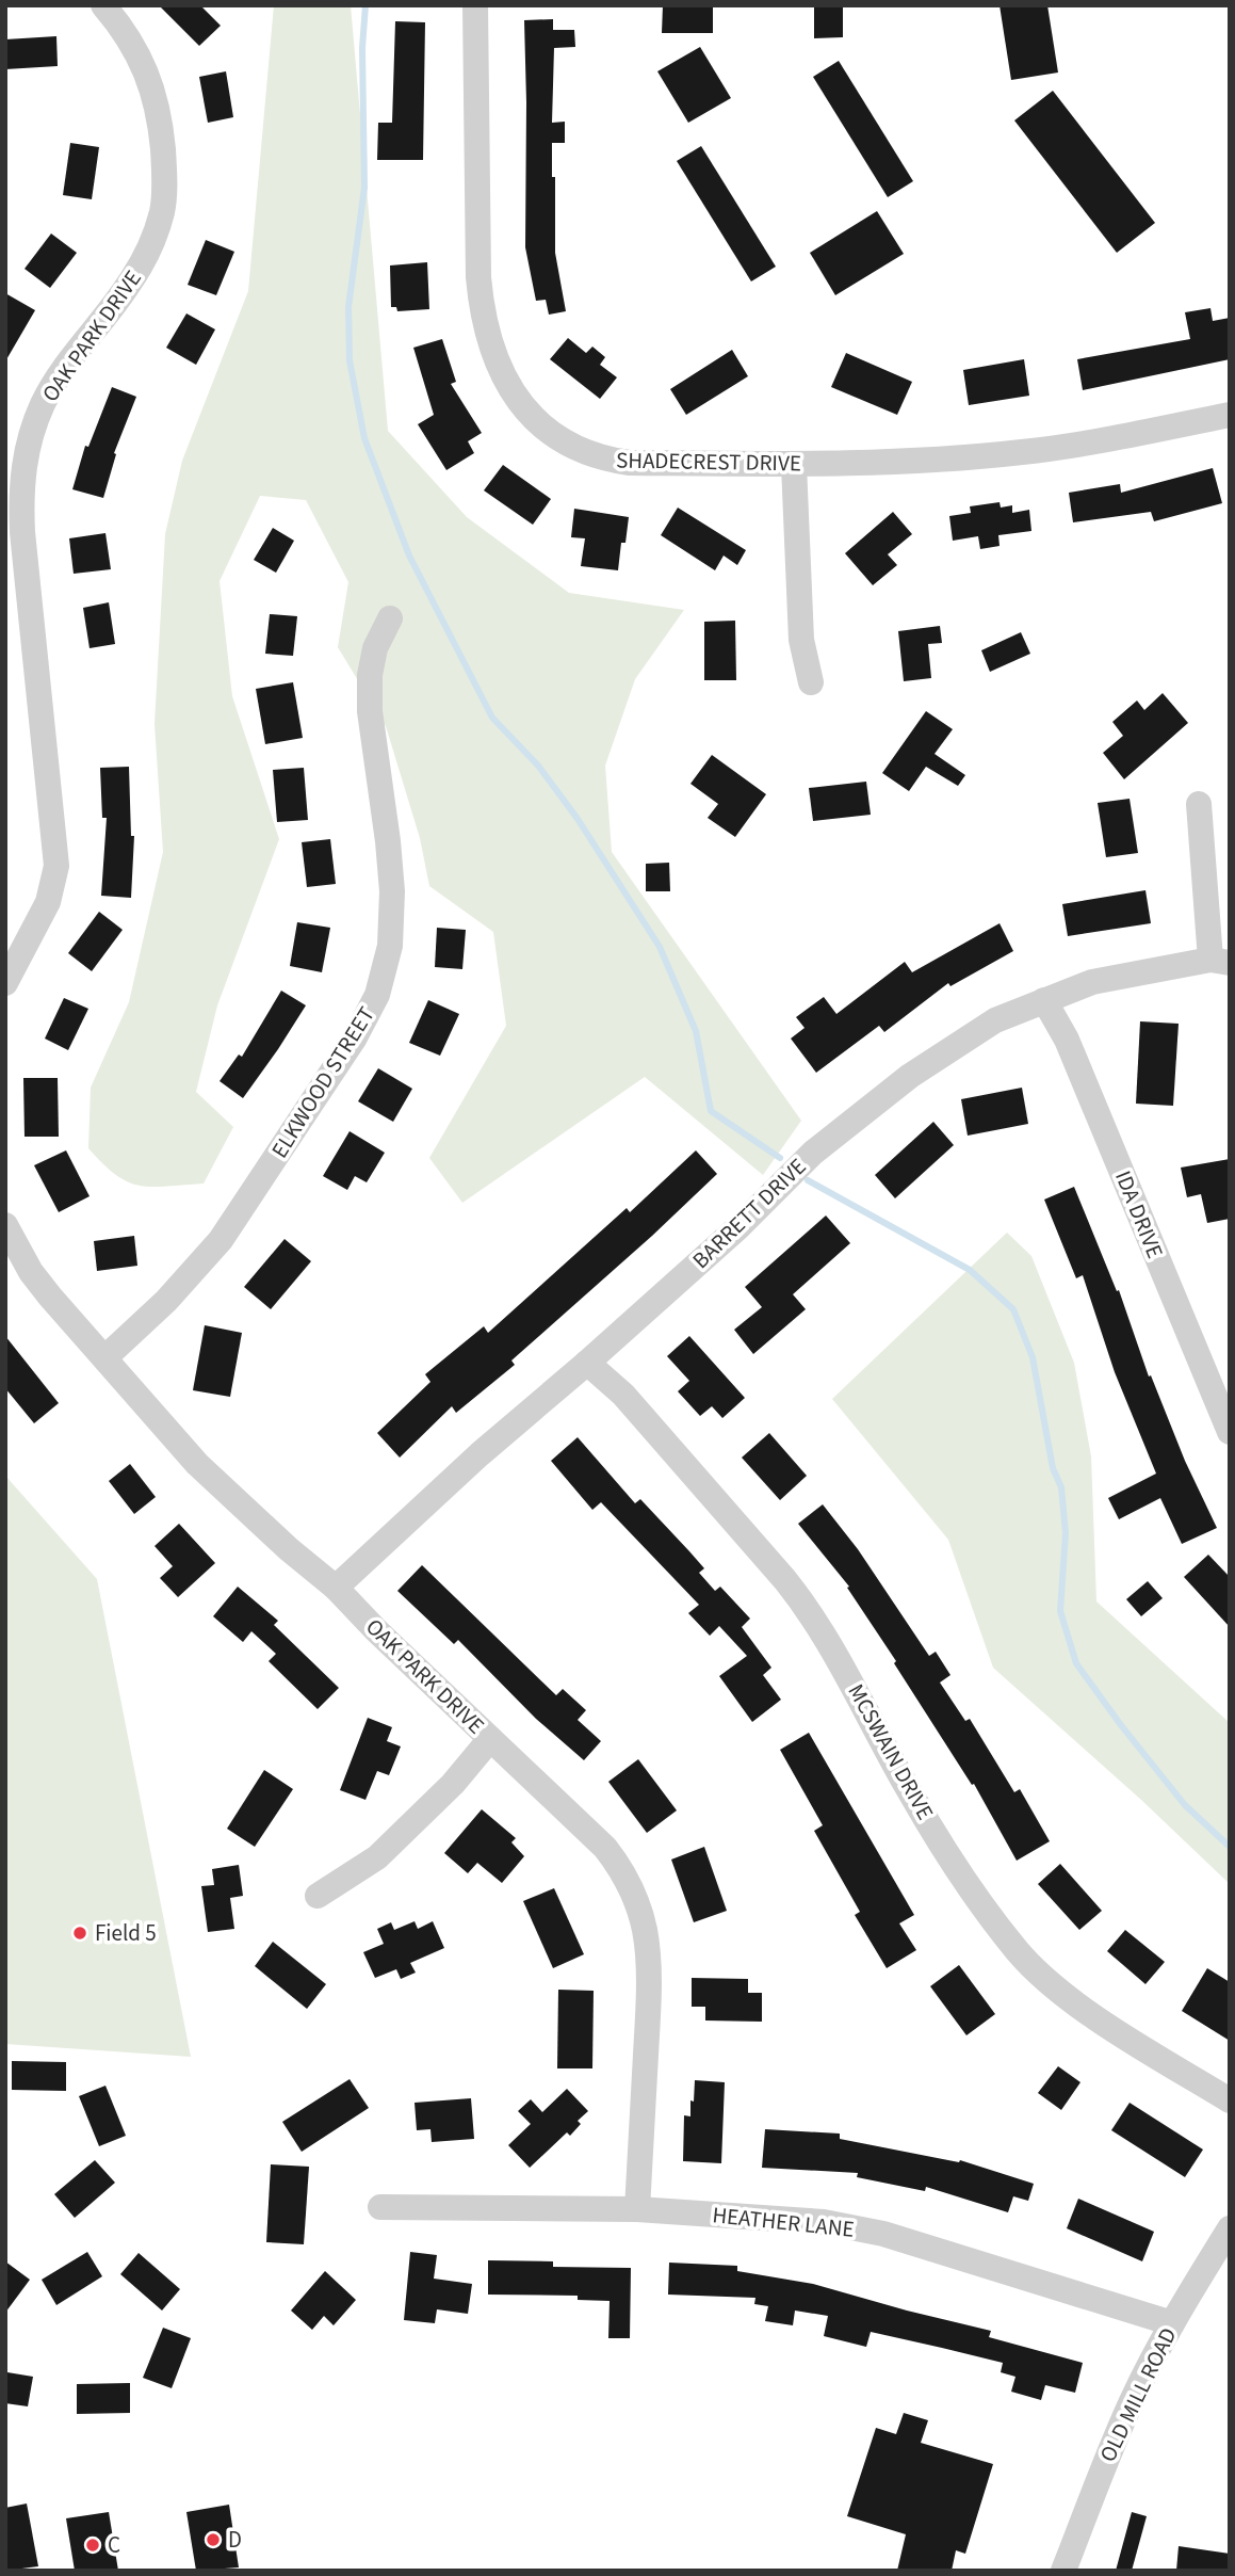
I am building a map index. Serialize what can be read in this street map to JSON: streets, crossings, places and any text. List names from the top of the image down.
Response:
{
  "streets": {
    "street": [
      "OAK PARK DRIVE",
      "SHADECREST DRIVE",
      "ELKWOOD STREET",
      "BARRETT DRIVE",
      "IDA DRIVE",
      "MCSWAIN DRIVE",
      "HEATHER LANE",
      "OLD MILL ROAD"
    ]
  },
  "crossings": [
    ["OAK PARK DRIVE", "ELKWOOD STREET"],
    ["OAK PARK DRIVE", "BARRETT DRIVE"],
    ["OAK PARK DRIVE", "HEATHER LANE"],
    ["BARRETT DRIVE", "IDA DRIVE"],
    ["BARRETT DRIVE", "MCSWAIN DRIVE"],
    ["HEATHER LANE", "OLD MILL ROAD"]
  ],
  "places": ["Field 5", "D", "C"]
}
